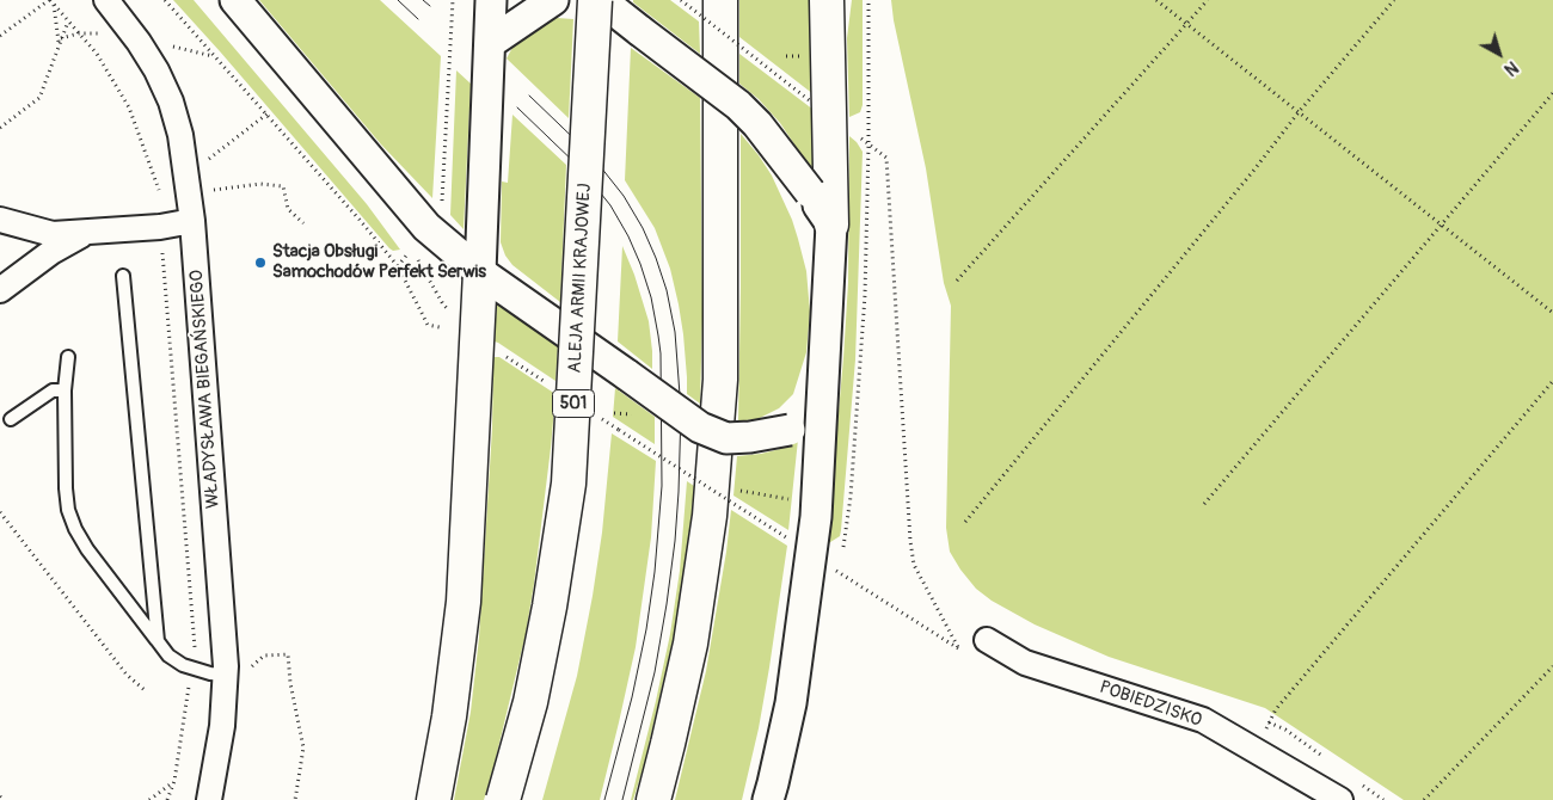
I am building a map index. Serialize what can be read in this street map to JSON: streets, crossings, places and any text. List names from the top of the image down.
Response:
{
  "streets": {
    "main road": ["ALEJA ARMII KRAJOWEJ", "501"],
    "street": ["WŁADYSŁAWA BIEGAŃSKIEGO", "POBIEDZISKO"]
  },
  "places": ["Stacja Obsługi Samochodów Perfekt Serwis"],
  "north": "bottom right"
}
